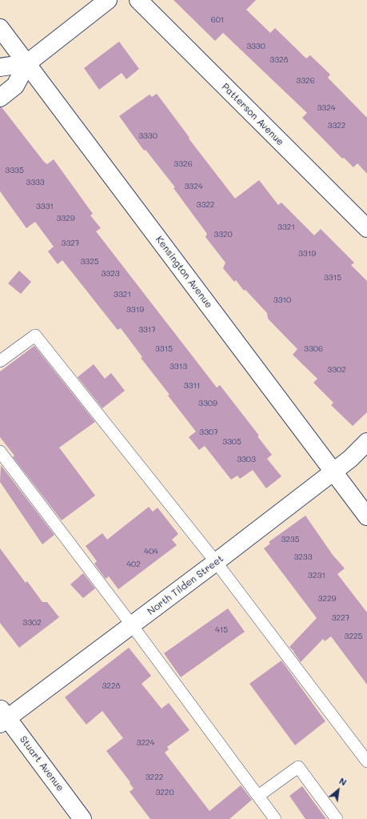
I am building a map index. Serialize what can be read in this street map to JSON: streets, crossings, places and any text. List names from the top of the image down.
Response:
{
  "streets": {
    "street": [
      "Patterson Avenue",
      "Kensington Avenue",
      "North Tilden Street",
      "Stuart Avenue"
    ]
  },
  "crossings": [
    ["Kensington Avenue", "North Tilden Street"],
    ["North Tilden Street", "Stuart Avenue"]
  ],
  "house_numbers": [
    "601",
    "3330",
    "3328",
    "3326",
    "3324",
    "3322",
    "3330",
    "3326",
    "3335",
    "3333",
    "3324",
    "3322",
    "3331",
    "3329",
    "3321",
    "3320",
    "3327",
    "3319",
    "3325",
    "3323",
    "3315",
    "3321",
    "3310",
    "3319",
    "3317",
    "3315",
    "3306",
    "3313",
    "3302",
    "3311",
    "3309",
    "3307",
    "3305",
    "3303",
    "3235",
    "404",
    "3233",
    "402",
    "3231",
    "3229",
    "3227",
    "3302",
    "415",
    "3225",
    "3228",
    "3224",
    "3222",
    "3220"
  ],
  "north": "top right"
}
